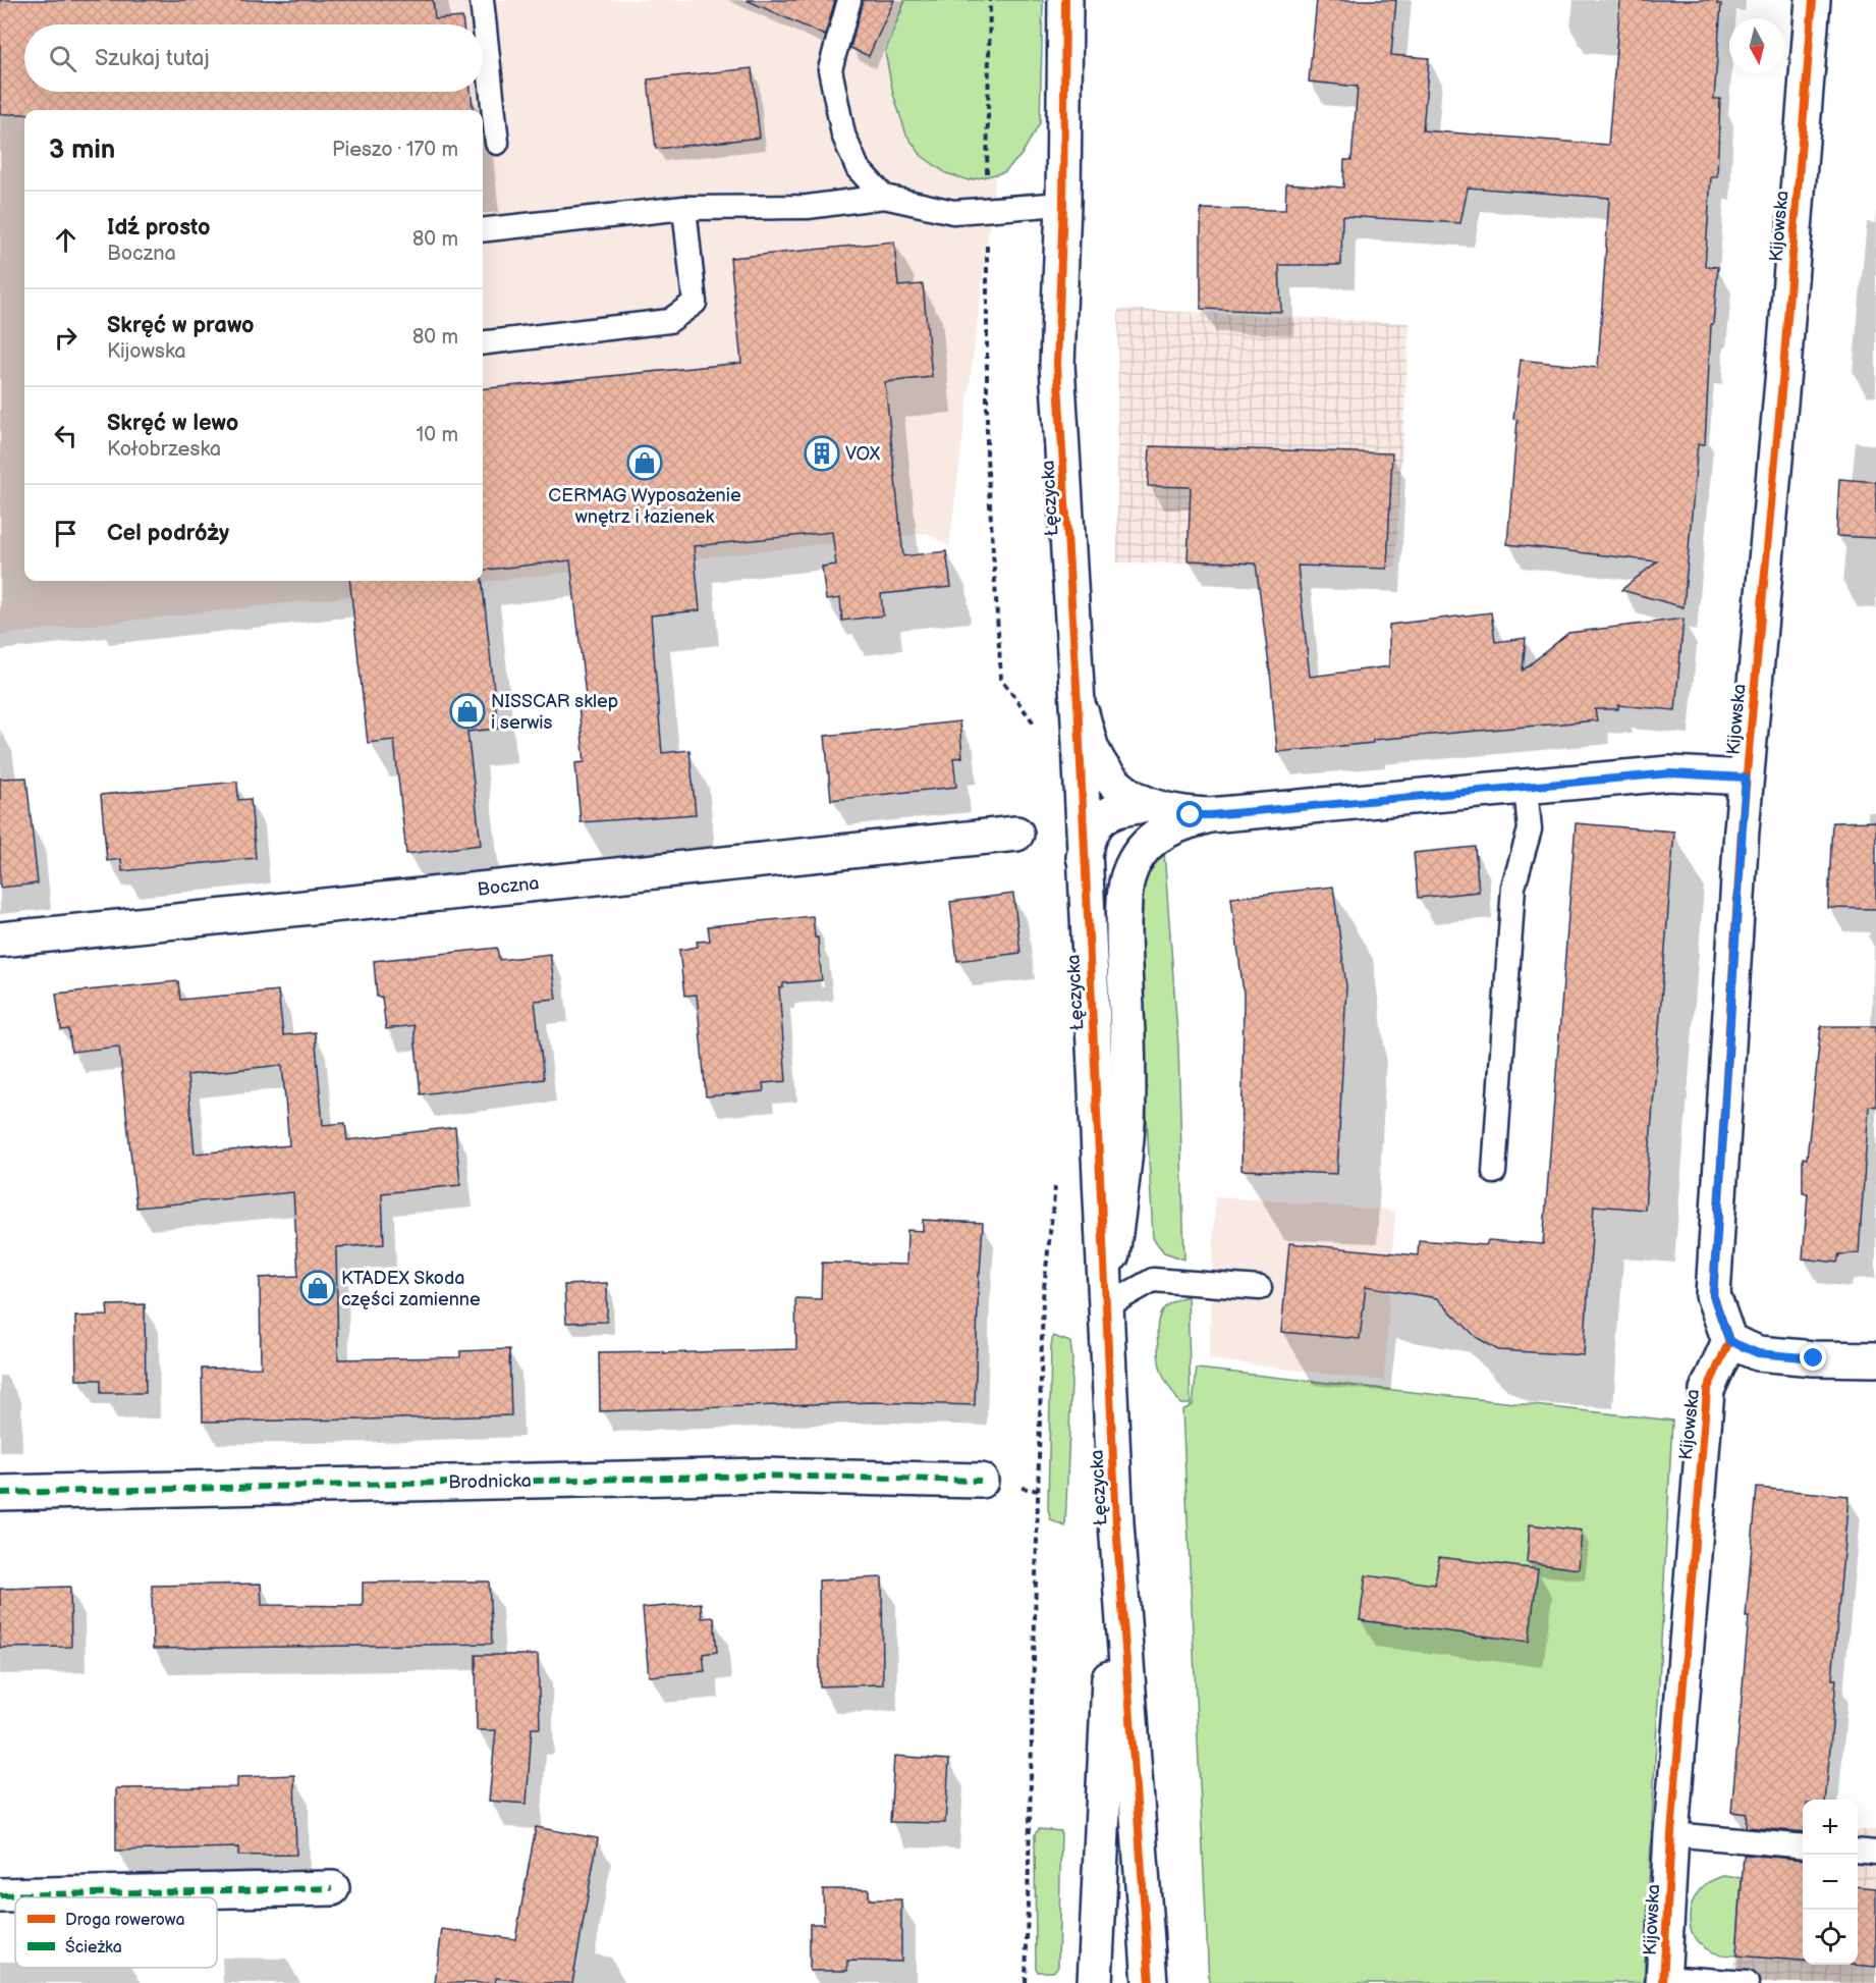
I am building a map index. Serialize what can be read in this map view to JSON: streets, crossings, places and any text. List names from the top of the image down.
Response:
{
  "streets": {
    "street": [
      "Kijowska",
      "Łęczycka",
      "Boczna",
      "Brodnicka"
    ]
  },
  "places": {
    "building": ["VOX"],
    "shop": ["CERMAG Wyposażenie wnętrz i łazienek", "NISSCAR sklep i serwis", "KTADEX Skoda części zamienne"]
  },
  "legend": ["Droga rowerowa", "Ścieżka"],
  "north": "bottom",
  "page": {
    "search": "Szukaj tutaj",
    "heading": ["3 min", "Pieszo · 170 m"],
    "list": [
      ["Idź prosto", "Boczna", "80 m"],
      ["Skręć w prawo", "Kijowska", "80 m"],
      ["Skręć w lewo", "Kołobrzeska", "10 m"],
      "Cel podróży"
    ],
    "map_buttons": ["+", "−"]
  }
}
